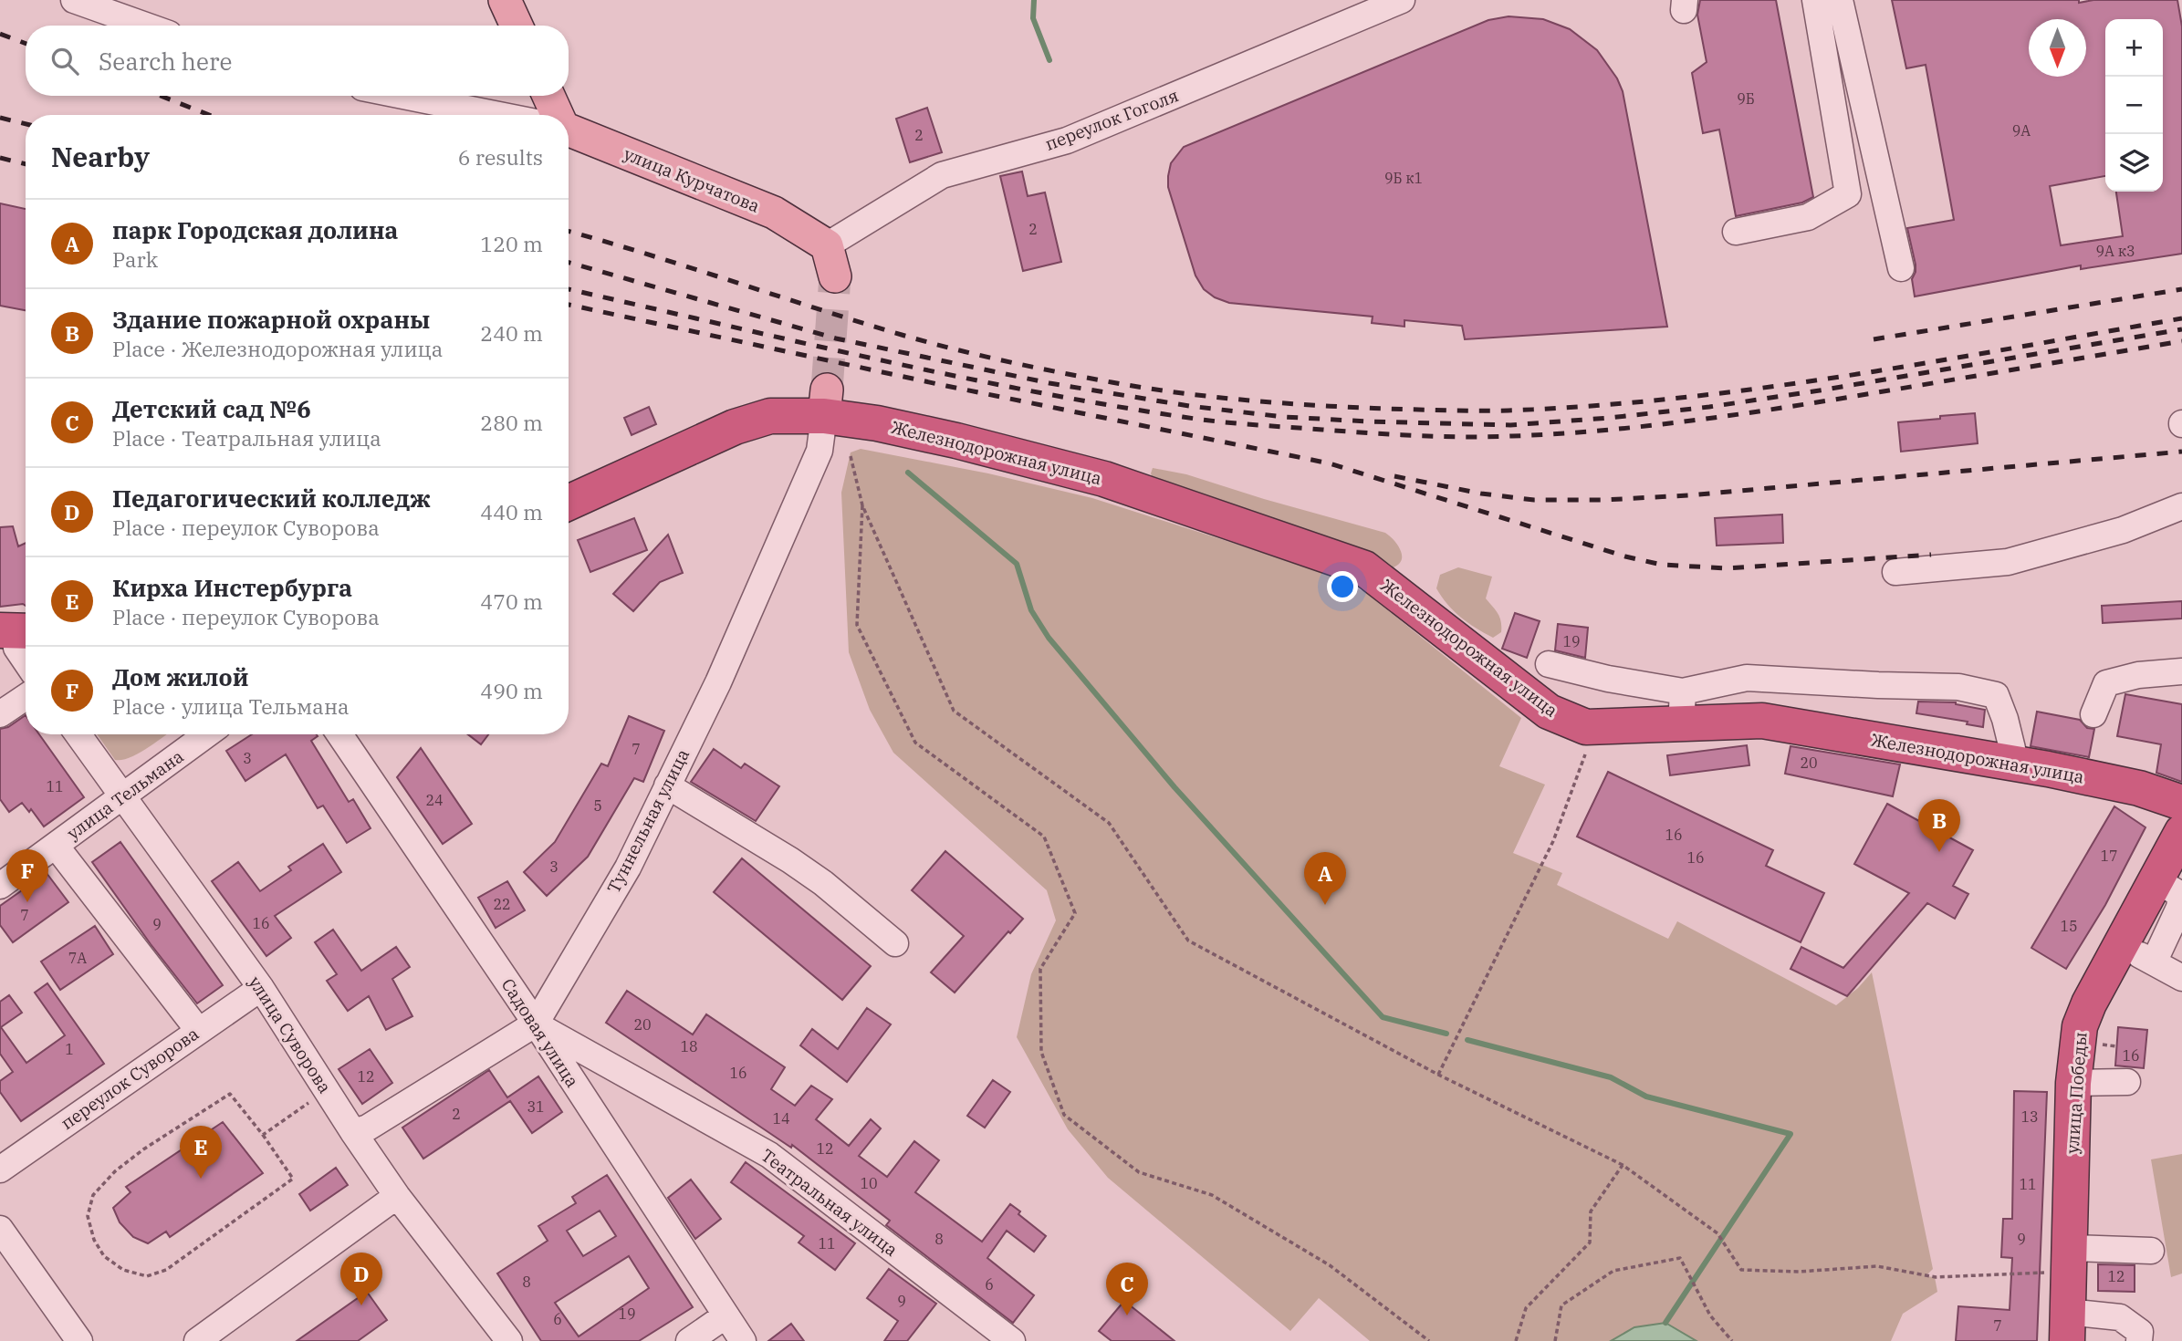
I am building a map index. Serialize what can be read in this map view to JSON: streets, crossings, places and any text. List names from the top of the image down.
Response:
{
  "streets": {
    "highway": ["Железнодорожная улица", "улица Победы"],
    "main road": ["улица Курчатова"],
    "street": [
      "переулок Гоголя",
      "улица Тельмана",
      "Туннельная улица",
      "Садовая улица",
      "улица Суворова",
      "переулок Суворова",
      "Театральная улица"
    ]
  },
  "crossings": [
    ["переулок Гоголя", "улица Курчатова"],
    ["Железнодорожная улица", "Туннельная улица"],
    ["улица Тельмана", "улица Суворова"],
    ["Туннельная улица", "Садовая улица"],
    ["Туннельная улица", "улица Суворова"],
    ["Туннельная улица", "Театральная улица"],
    ["Садовая улица", "Театральная улица"],
    ["улица Суворова", "переулок Суворова"]
  ],
  "house_numbers": [
    "9Б",
    "9А",
    "2",
    "9Б к1",
    "2",
    "9А к3",
    "19",
    "7",
    "3",
    "20",
    "11",
    "24",
    "5",
    "16",
    "17",
    "16",
    "3",
    "22",
    "7",
    "16",
    "9",
    "15",
    "7А",
    "20",
    "18",
    "1",
    "16",
    "16",
    "12",
    "31",
    "2",
    "13",
    "14",
    "12",
    "10",
    "11",
    "8",
    "9",
    "11",
    "12",
    "8",
    "6",
    "9",
    "19",
    "6",
    "7"
  ],
  "north": "bottom",
  "page": {
    "map_buttons": ["+", "−"],
    "search": "Search here",
    "heading": ["Nearby", "6 results"],
    "list": [
      {
        "mark": "A",
        "name": "парк Городская долина",
        "note": "Park",
        "value": "120 m"
      },
      {
        "mark": "B",
        "name": "Здание пожарной охраны",
        "note": "Place · Железнодорожная улица",
        "value": "240 m"
      },
      {
        "mark": "C",
        "name": "Детский сад №6",
        "note": "Place · Театральная улица",
        "value": "280 m"
      },
      {
        "mark": "D",
        "name": "Педагогический колледж",
        "note": "Place · переулок Суворова",
        "value": "440 m"
      },
      {
        "mark": "E",
        "name": "Кирха Инстербурга",
        "note": "Place · переулок Суворова",
        "value": "470 m"
      },
      {
        "mark": "F",
        "name": "Дом жилой",
        "note": "Place · улица Тельмана",
        "value": "490 m"
      }
    ],
    "pins": [
      "B",
      "F",
      "A",
      "E",
      "D",
      "C"
    ]
  }
}
